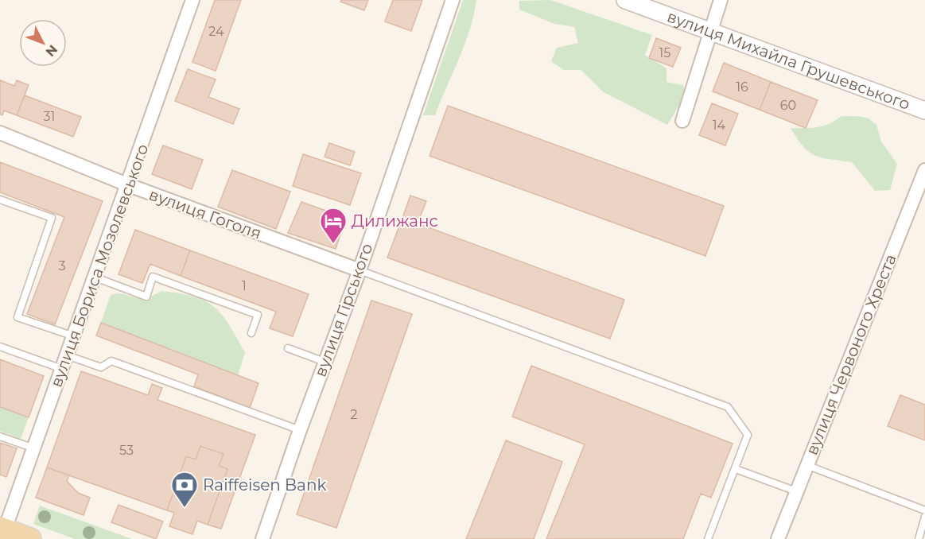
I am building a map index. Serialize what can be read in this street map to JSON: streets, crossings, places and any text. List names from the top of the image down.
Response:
{
  "streets": {
    "street": [
      "вулиця Михайла Грушевського",
      "вулиця Гоголя",
      "вулиця Бориса Мозолевського",
      "вулиця Гірського",
      "вулиця Червоного Хреста"
    ]
  },
  "crossings": [
    ["вулиця Гоголя", "вулиця Бориса Мозолевського"],
    ["вулиця Гоголя", "вулиця Гірського"]
  ],
  "places": {
    "hotel": ["Дилижанс"],
    "bank": ["Raiffeisen Bank"]
  },
  "house_numbers": [
    "24",
    "15",
    "16",
    "60",
    "31",
    "14",
    "3",
    "1",
    "2",
    "53"
  ],
  "north": "bottom right"
}
